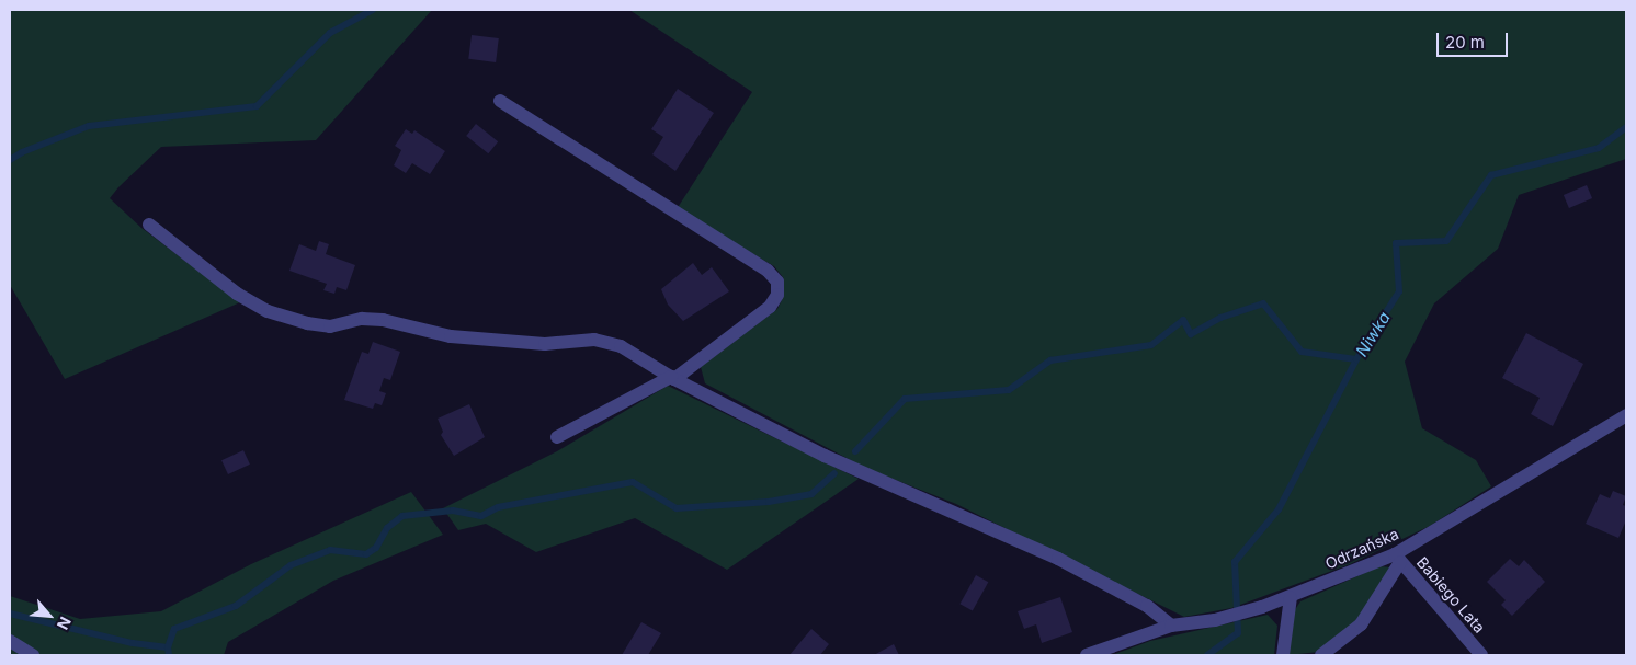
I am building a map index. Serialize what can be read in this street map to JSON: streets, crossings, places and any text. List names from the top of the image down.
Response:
{
  "streets": {
    "street": ["Odrzańska", "Babiego Lata"]
  },
  "crossings": [
    ["Odrzańska", "Babiego Lata"]
  ],
  "water": ["Niwka"],
  "scale_bar": "20 m",
  "north": "bottom right"
}
